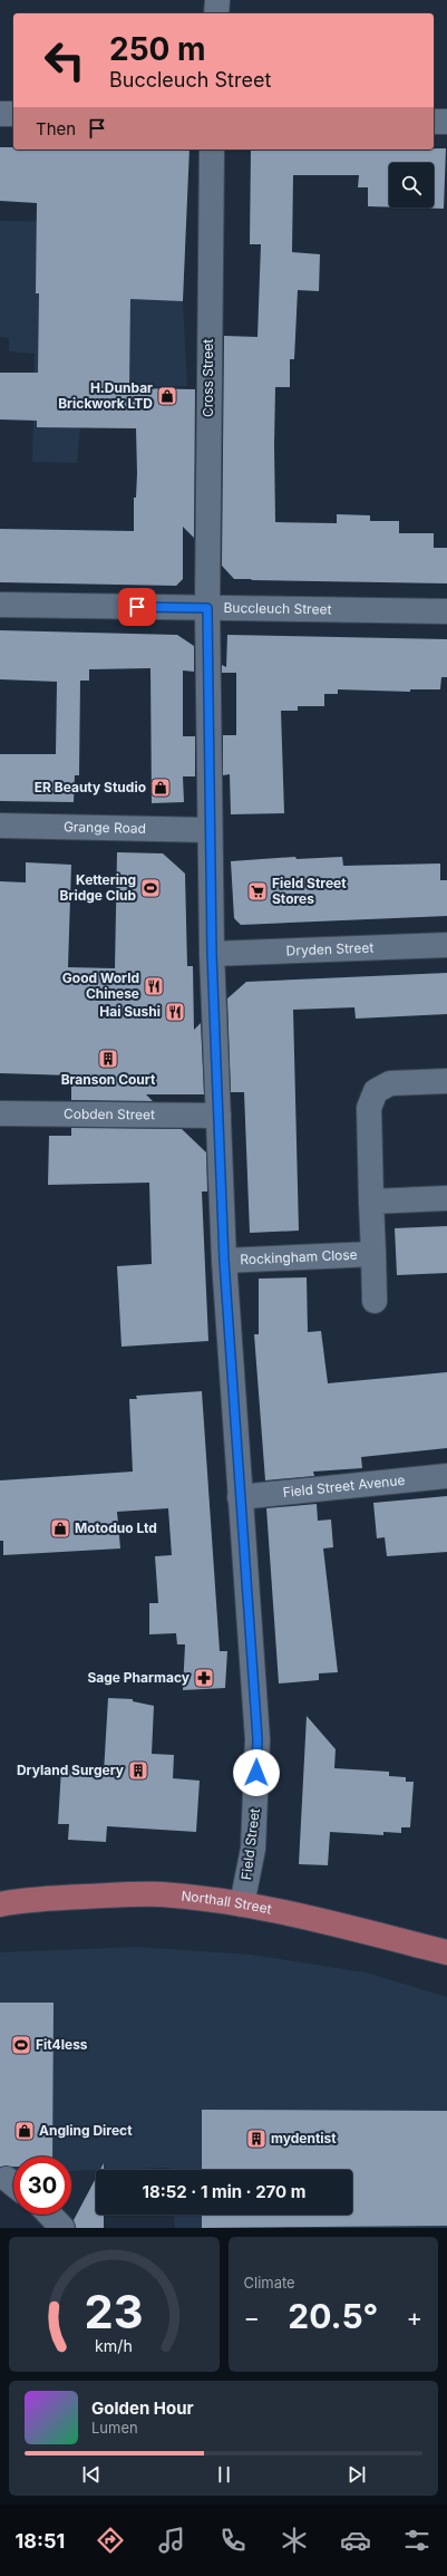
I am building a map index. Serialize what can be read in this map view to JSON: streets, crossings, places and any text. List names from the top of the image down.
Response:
{
  "streets": {
    "main road": ["Northall Street"],
    "street": [
      "Cross Street",
      "Buccleuch Street",
      "Grange Road",
      "Dryden Street",
      "Cobden Street",
      "Rockingham Close",
      "Field Street Avenue",
      "Field Street"
    ]
  },
  "crossings": [
    ["Cross Street", "Buccleuch Street"],
    ["Cross Street", "Field Street"],
    ["Buccleuch Street", "Field Street"],
    ["Grange Road", "Field Street"],
    ["Dryden Street", "Field Street"],
    ["Cobden Street", "Field Street"],
    ["Rockingham Close", "Field Street"],
    ["Field Street Avenue", "Field Street"],
    ["Field Street", "Northall Street"]
  ],
  "places": {
    "shop": [
      "H.Dunbar Brickwork LTD",
      "ER Beauty Studio",
      "Motoduo Ltd",
      "Angling Direct"
    ],
    "sports": ["Kettering Bridge Club", "Fit4less"],
    "supermarket": ["Field Street Stores"],
    "restaurant": ["Good World Chinese", "Hai Sushi"],
    "building": ["Branson Court", "Dryland Surgery", "mydentist"],
    "pharmacy": ["Sage Pharmacy"]
  },
  "page": {
    "turn": ["250 m", "Buccleuch Street"],
    "then": "Then",
    "limit": "30",
    "trip": "18:52 · 1 min · 270 m",
    "tile": "Climate",
    "heat": ["−", "20.5°", "+"],
    "song": ["Golden Hour", "Lumen"],
    "tabs": "18:51",
    "gauge": ["23", "km/h"]
  }
}
